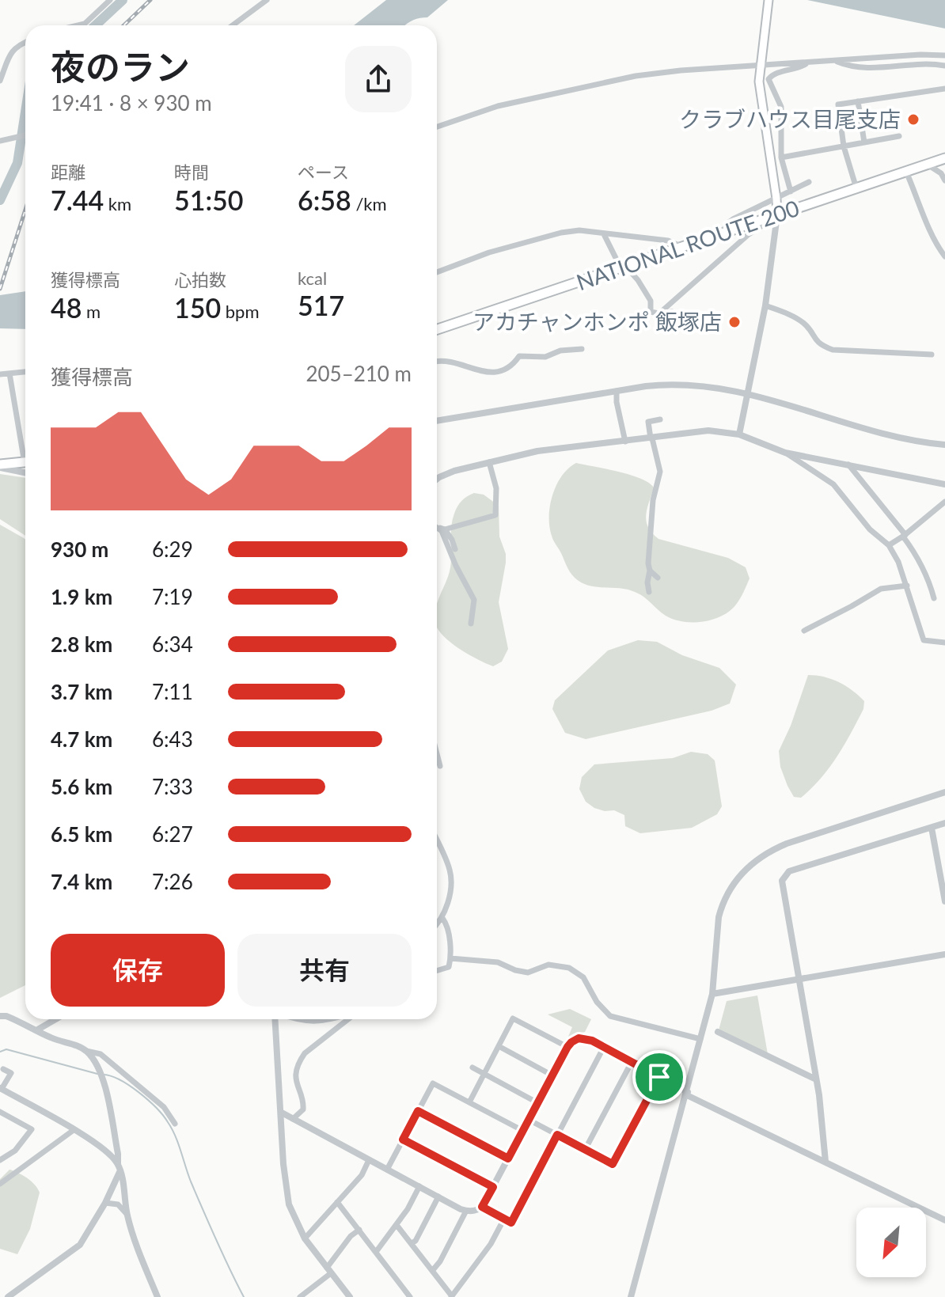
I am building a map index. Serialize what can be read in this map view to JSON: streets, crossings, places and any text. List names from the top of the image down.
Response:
{
  "streets": {
    "highway": ["NATIONAL ROUTE 200"]
  },
  "places": ["クラブハウス目尾支店", "アカチャンホンポ 飯塚店"],
  "north": "bottom left",
  "page": {
    "heading": ["夜のラン", "19:41 · 8 × 930 m"],
    "stats": [
      ["距離", "7.44 km"],
      ["時間", "51:50"],
      ["ペース", "6:58 /km"],
      ["獲得標高", "48 m"],
      ["心拍数", "150 bpm"],
      ["kcal", "517"]
    ],
    "chart": ["獲得標高", "205–210 m"],
    "list": [
      {
        "name": "930 m",
        "note": "6:29"
      },
      {
        "name": "1.9 km",
        "note": "7:19"
      },
      {
        "name": "2.8 km",
        "note": "6:34"
      },
      {
        "name": "3.7 km",
        "note": "7:11"
      },
      {
        "name": "4.7 km",
        "note": "6:43"
      },
      {
        "name": "5.6 km",
        "note": "7:33"
      },
      {
        "name": "6.5 km",
        "note": "6:27"
      },
      {
        "name": "7.4 km",
        "note": "7:26"
      }
    ],
    "buttons": ["保存", "共有"]
  }
}
